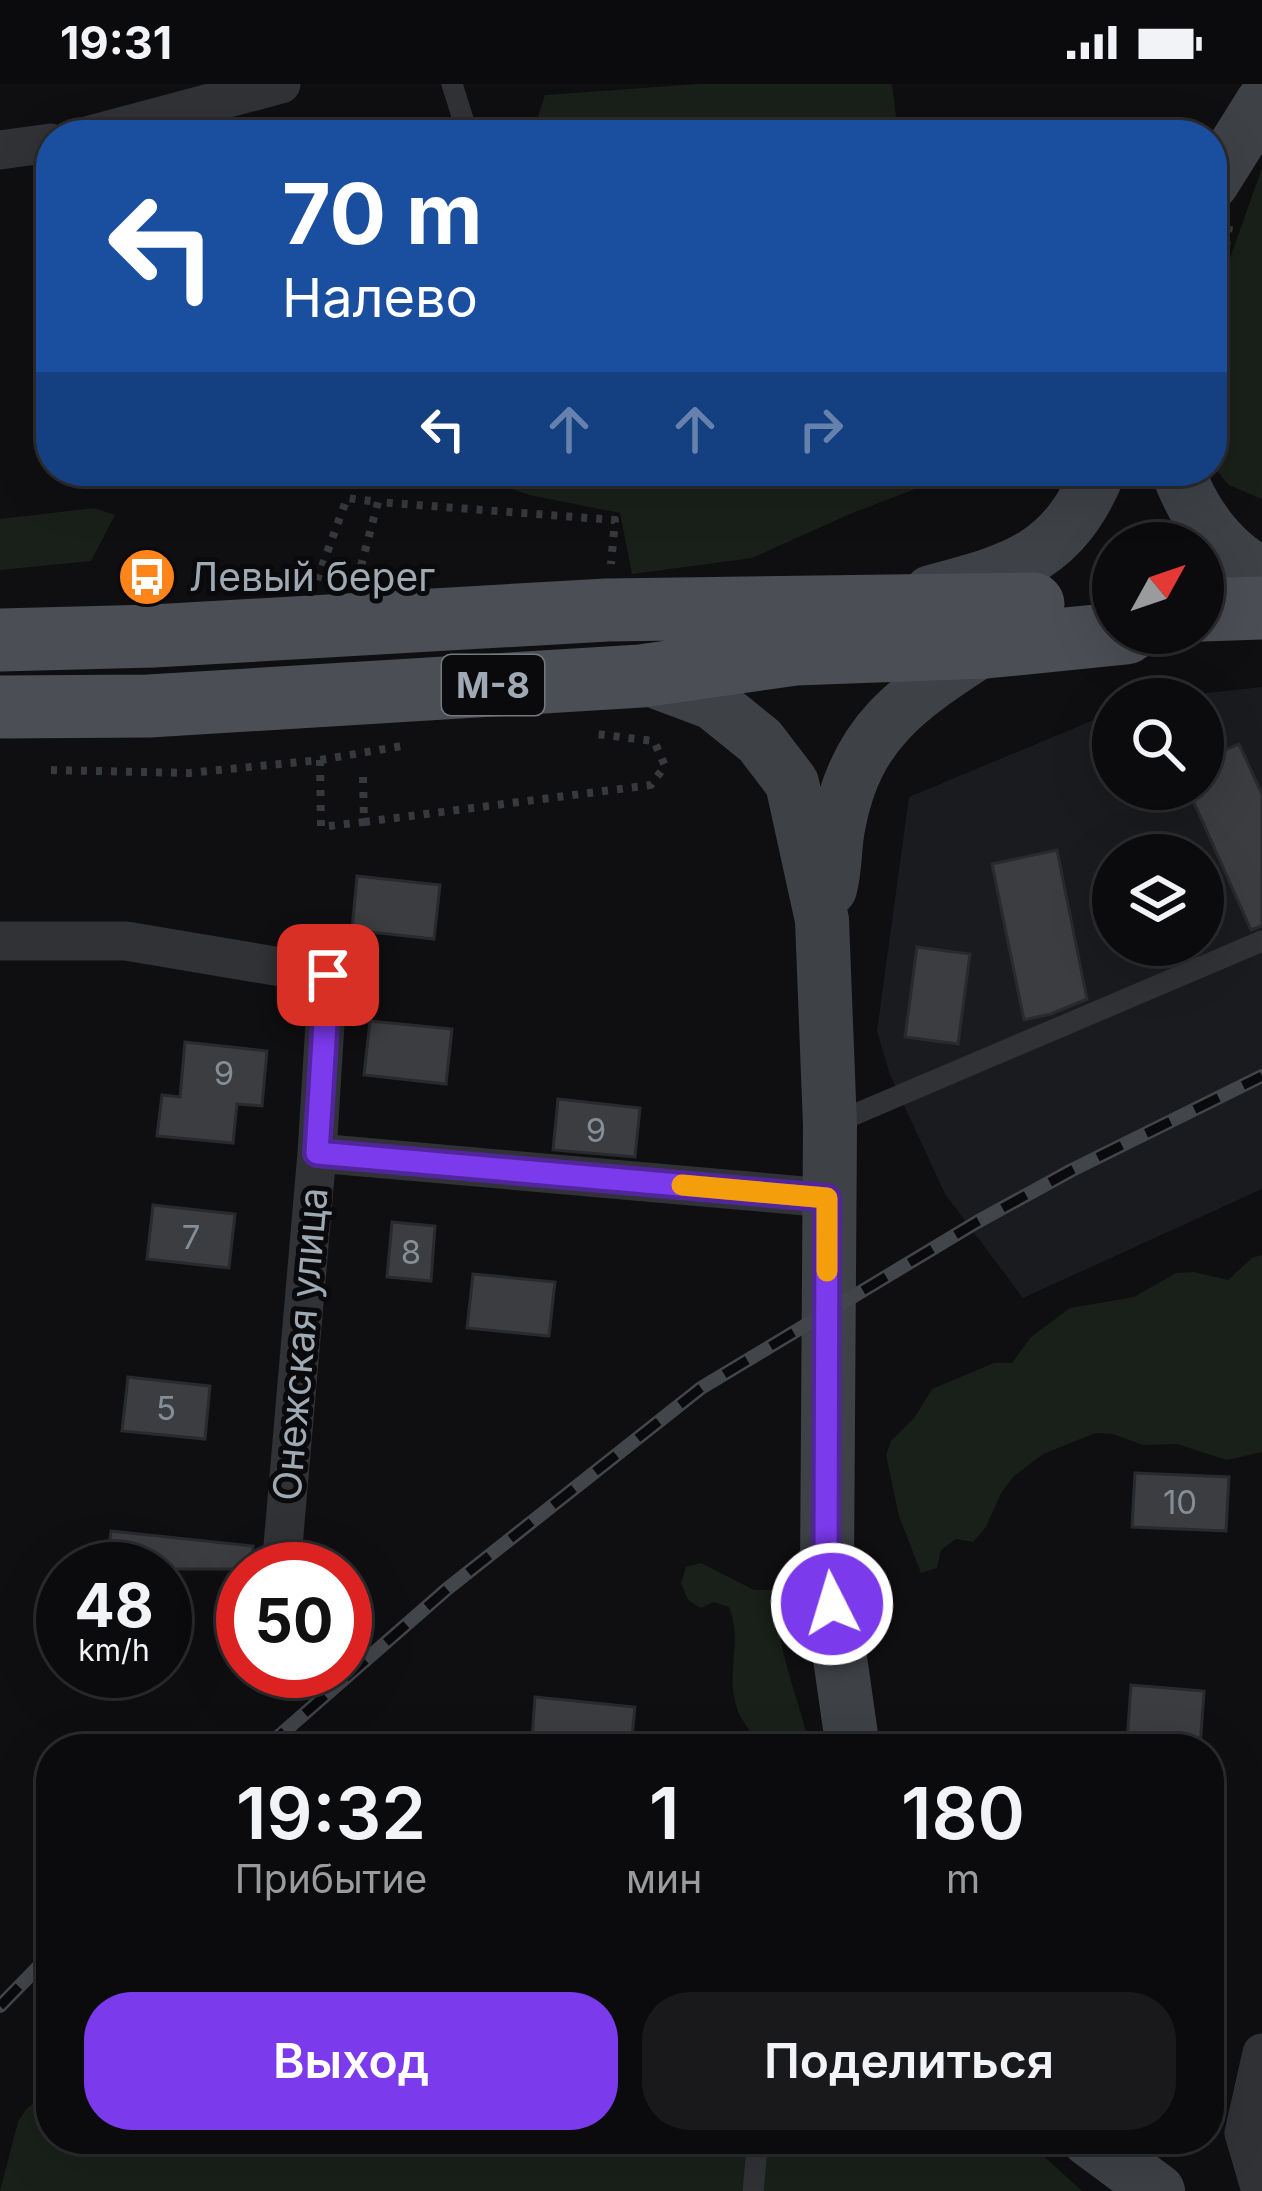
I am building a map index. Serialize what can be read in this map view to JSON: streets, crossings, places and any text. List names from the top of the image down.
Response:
{
  "streets": {
    "main road": ["М-8"],
    "street": ["Онежская улица"]
  },
  "places": {
    "bus stop": ["Левый берег"]
  },
  "house_numbers": [
    "9",
    "9",
    "7",
    "8",
    "5",
    "10"
  ],
  "north": "top right",
  "page": {
    "status": "19:31",
    "turn": ["70 m", "Налево"],
    "speed": "48 km/h",
    "limit": "50",
    "eta": [
      "19:32",
      "Прибытие",
      "1",
      "мин",
      "180",
      "m"
    ],
    "buttons": ["Выход", "Поделиться"]
  }
}
